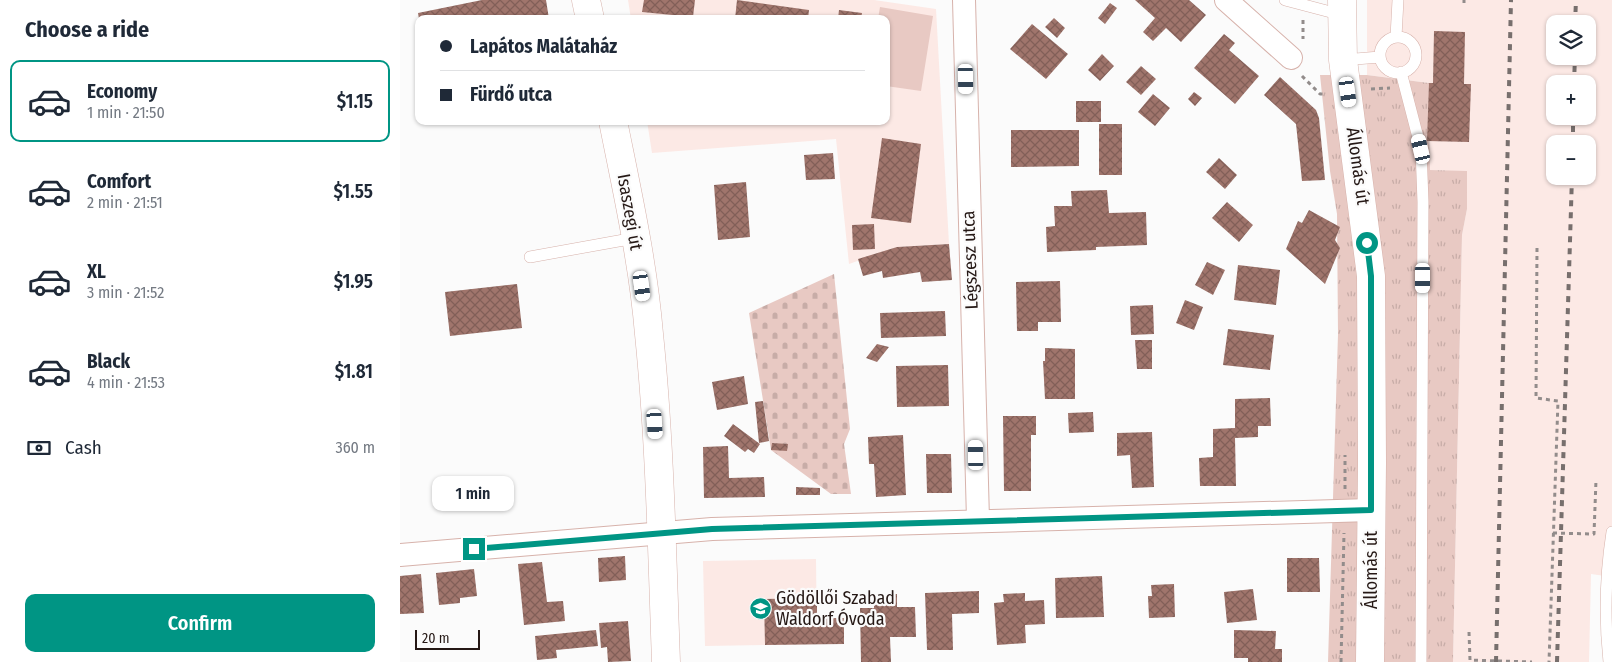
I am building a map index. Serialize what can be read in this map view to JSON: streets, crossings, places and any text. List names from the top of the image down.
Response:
{
  "streets": {
    "main road": ["Állomás út", "Isaszegi út"],
    "street": ["Légszesz utca"]
  },
  "places": {
    "school or university": ["Gödöllői Szabad Waldorf Óvoda"]
  },
  "scale_bar": "20 m",
  "page": {
    "heading": "Choose a ride",
    "map_buttons": ["+", "−"],
    "banner": ["Lapátos Malátaház", "Fürdő utca"],
    "list": [
      {
        "name": "Economy",
        "note": "1 min · 21:50",
        "value": "$1.15"
      },
      {
        "name": "Comfort",
        "note": "2 min · 21:51",
        "value": "$1.55"
      },
      {
        "name": "XL",
        "note": "3 min · 21:52",
        "value": "$1.95"
      },
      {
        "name": "Black",
        "note": "4 min · 21:53",
        "value": "$1.81"
      }
    ],
    "pay": ["Cash", "360 m"],
    "bubble": "1 min",
    "buttons": "Confirm",
    "scale": "20 m"
  }
}
